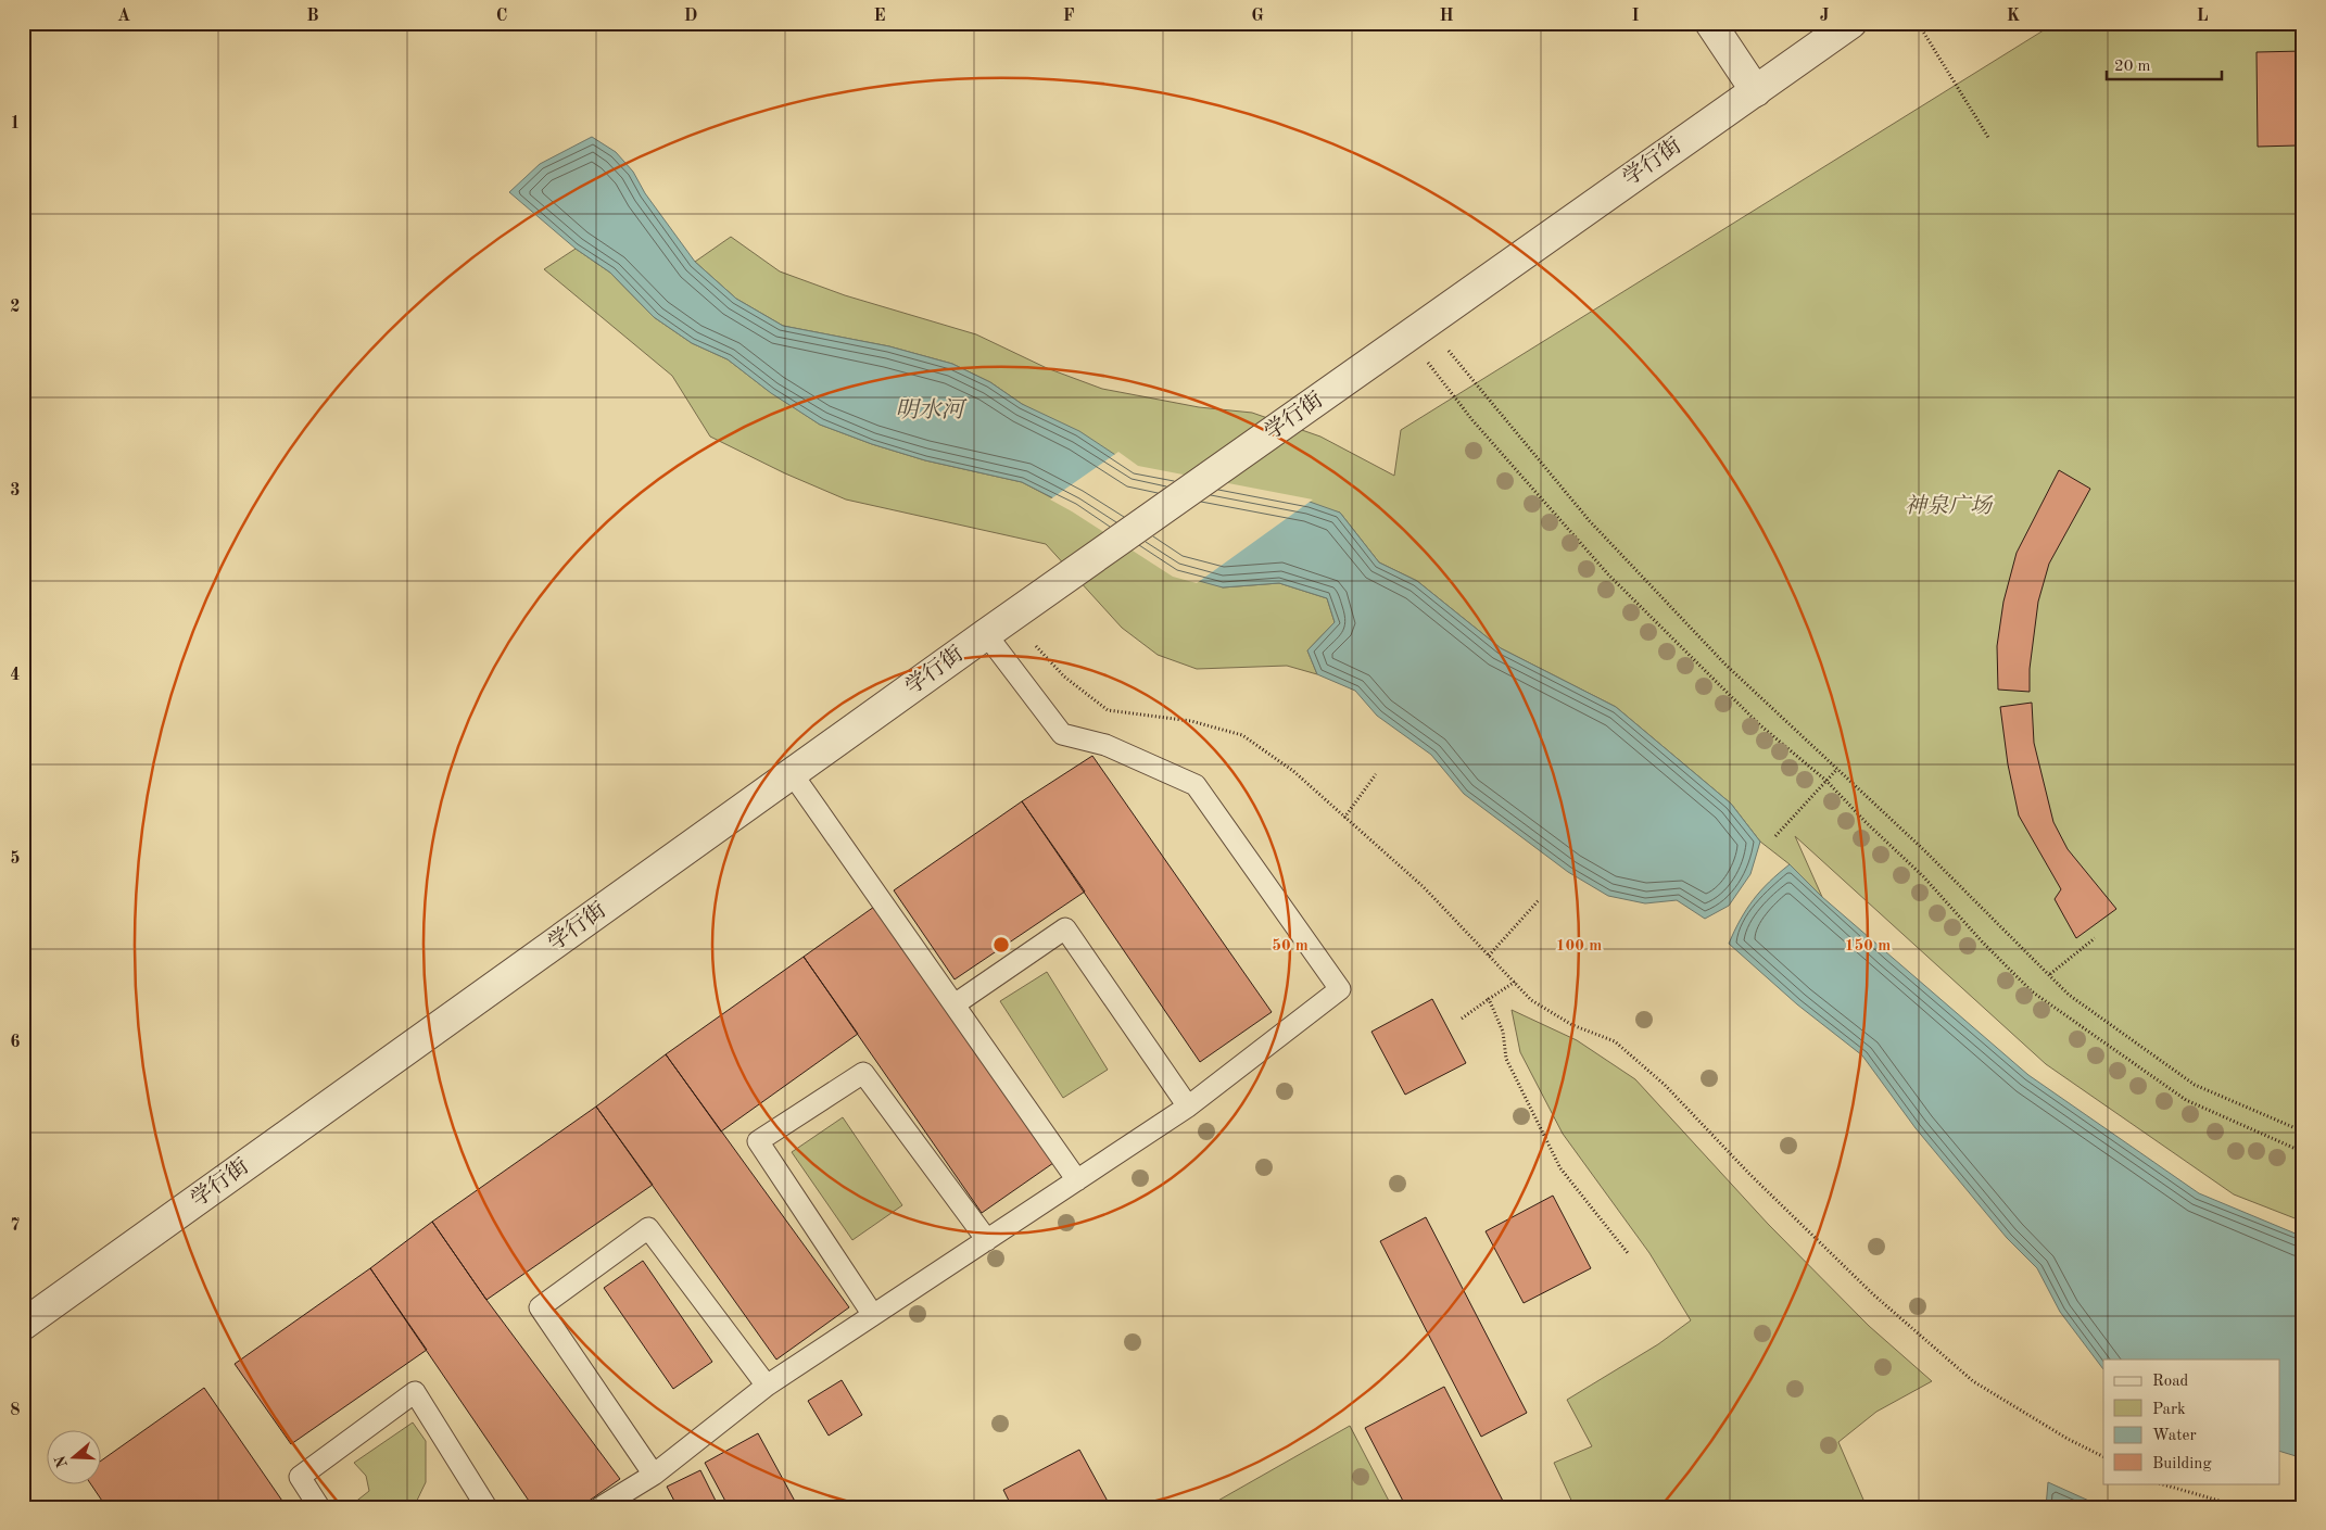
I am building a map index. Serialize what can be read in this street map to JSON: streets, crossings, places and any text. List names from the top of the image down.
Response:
{
  "streets": {
    "street": ["学行街"]
  },
  "water": ["明水河"],
  "parks": ["神泉广场"],
  "legend": [
    "Road",
    "Park",
    "Water",
    "Building"
  ],
  "scale_bar": "20 m",
  "north": "left",
  "grid": {
    "columns": [
      "A",
      "B",
      "C",
      "D",
      "E",
      "F",
      "G",
      "H",
      "I",
      "J",
      "K",
      "L"
    ],
    "rows": [
      "1",
      "2",
      "3",
      "4",
      "5",
      "6",
      "7",
      "8"
    ]
  },
  "rings": ["50 m", "100 m", "150 m"]
}
